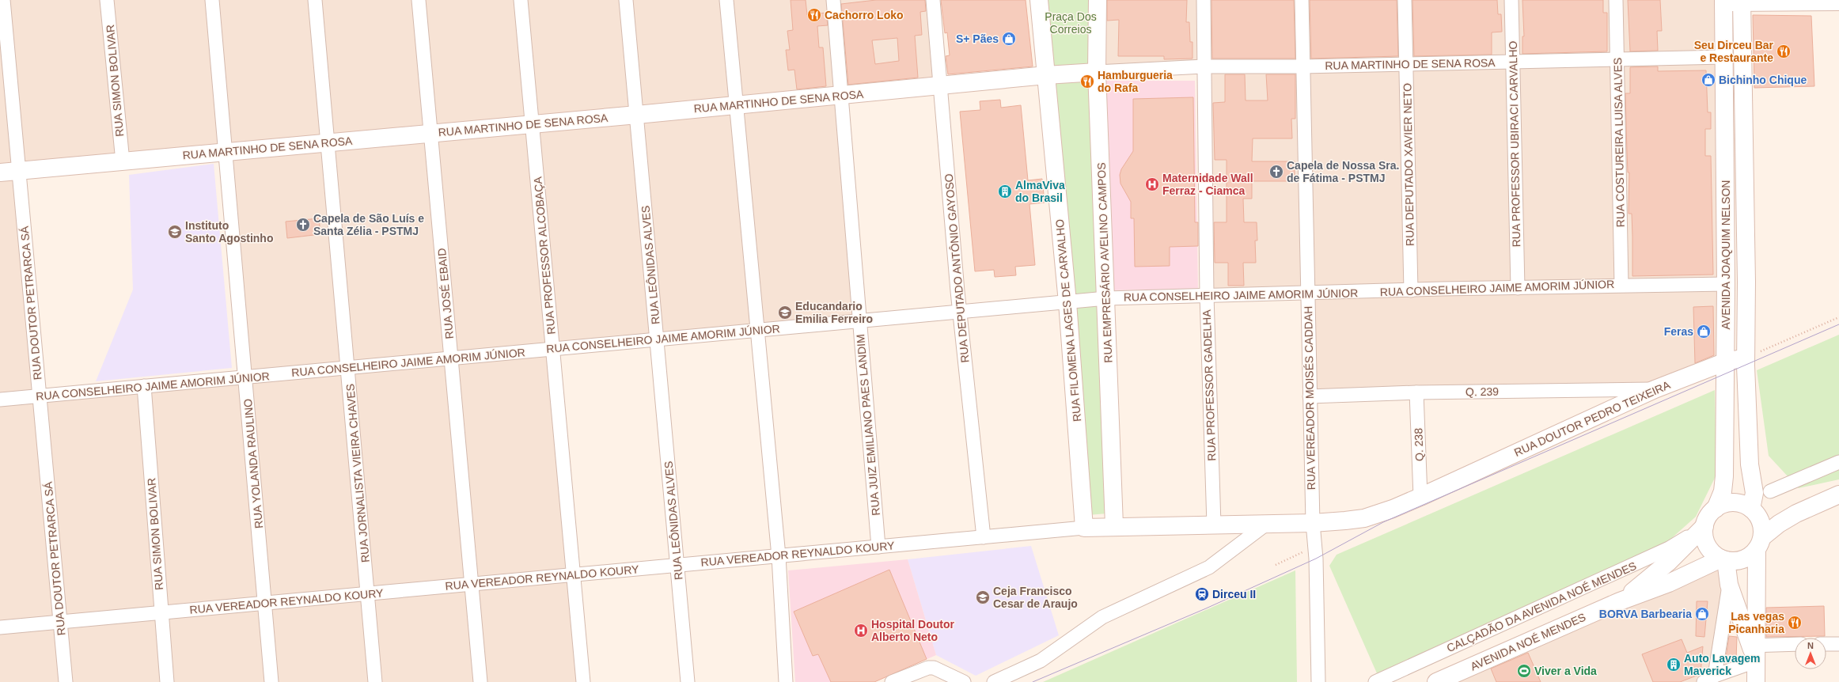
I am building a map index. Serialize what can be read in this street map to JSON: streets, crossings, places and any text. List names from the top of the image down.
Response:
{
  "streets": {
    "street": [
      "RUA MARTINHO DE SENA ROSA",
      "RUA SIMON BOLIVAR",
      "RUA COSTUREIRA LUISA ALVES",
      "RUA PROFESSOR UBIRACI CARVALHO",
      "RUA DEPUTADO XAVIER NETO",
      "AVENIDA JOAQUIM NELSON",
      "RUA PROFESSOR ALCOBAÇA",
      "RUA EMPRESÁRIO AVELINO CAMPOS",
      "RUA LEÔNIDAS ALVES",
      "RUA DEPUTADO ANTÔNIO GAYOSO",
      "RUA CONSELHEIRO JAIME AMORIM JÚNIOR",
      "RUA JOSÉ EBAID",
      "RUA DOUTOR PETRARCA SÁ",
      "RUA FILOMENA LAGES DE CARVALHO",
      "RUA PROFESSOR GADELHA",
      "Q. 239",
      "RUA VEREADOR MOISÉS CADDAH",
      "RUA DOUTOR PEDRO TEIXEIRA",
      "RUA JUIZ EMILIANO PAES LANDIM",
      "Q. 238",
      "RUA YOLANDA RAULINO",
      "RUA JORNALISTA VIEIRA CHAVES",
      "RUA VEREADOR REYNALDO KOURY",
      "CALÇADÃO DA AVENIDA NOÉ MENDES",
      "AVENIDA NOÉ MENDES"
    ]
  },
  "crossings": [
    ["RUA MARTINHO DE SENA ROSA", "RUA SIMON BOLIVAR"],
    ["RUA MARTINHO DE SENA ROSA", "RUA COSTUREIRA LUISA ALVES"],
    ["RUA MARTINHO DE SENA ROSA", "RUA PROFESSOR UBIRACI CARVALHO"],
    ["RUA MARTINHO DE SENA ROSA", "RUA DEPUTADO XAVIER NETO"],
    ["RUA MARTINHO DE SENA ROSA", "AVENIDA JOAQUIM NELSON"],
    ["RUA MARTINHO DE SENA ROSA", "RUA PROFESSOR ALCOBAÇA"],
    ["RUA MARTINHO DE SENA ROSA", "RUA EMPRESÁRIO AVELINO CAMPOS"],
    ["RUA MARTINHO DE SENA ROSA", "RUA LEÔNIDAS ALVES"],
    ["RUA MARTINHO DE SENA ROSA", "RUA DEPUTADO ANTÔNIO GAYOSO"],
    ["RUA MARTINHO DE SENA ROSA", "RUA JOSÉ EBAID"],
    ["RUA MARTINHO DE SENA ROSA", "RUA DOUTOR PETRARCA SÁ"],
    ["RUA MARTINHO DE SENA ROSA", "RUA FILOMENA LAGES DE CARVALHO"],
    ["RUA MARTINHO DE SENA ROSA", "RUA PROFESSOR GADELHA"],
    ["RUA MARTINHO DE SENA ROSA", "RUA VEREADOR MOISÉS CADDAH"],
    ["RUA MARTINHO DE SENA ROSA", "RUA JUIZ EMILIANO PAES LANDIM"],
    ["RUA MARTINHO DE SENA ROSA", "RUA YOLANDA RAULINO"],
    ["RUA MARTINHO DE SENA ROSA", "RUA JORNALISTA VIEIRA CHAVES"],
    ["RUA SIMON BOLIVAR", "RUA CONSELHEIRO JAIME AMORIM JÚNIOR"],
    ["RUA SIMON BOLIVAR", "RUA VEREADOR REYNALDO KOURY"],
    ["RUA COSTUREIRA LUISA ALVES", "RUA CONSELHEIRO JAIME AMORIM JÚNIOR"],
    ["RUA PROFESSOR UBIRACI CARVALHO", "RUA CONSELHEIRO JAIME AMORIM JÚNIOR"],
    ["RUA DEPUTADO XAVIER NETO", "RUA CONSELHEIRO JAIME AMORIM JÚNIOR"],
    ["AVENIDA JOAQUIM NELSON", "RUA CONSELHEIRO JAIME AMORIM JÚNIOR"],
    ["AVENIDA JOAQUIM NELSON", "RUA DOUTOR PEDRO TEIXEIRA"],
    ["AVENIDA JOAQUIM NELSON", "CALÇADÃO DA AVENIDA NOÉ MENDES"],
    ["AVENIDA JOAQUIM NELSON", "AVENIDA NOÉ MENDES"],
    ["RUA PROFESSOR ALCOBAÇA", "RUA CONSELHEIRO JAIME AMORIM JÚNIOR"],
    ["RUA PROFESSOR ALCOBAÇA", "RUA VEREADOR REYNALDO KOURY"],
    ["RUA EMPRESÁRIO AVELINO CAMPOS", "RUA CONSELHEIRO JAIME AMORIM JÚNIOR"],
    ["RUA EMPRESÁRIO AVELINO CAMPOS", "RUA DOUTOR PEDRO TEIXEIRA"],
    ["RUA LEÔNIDAS ALVES", "RUA CONSELHEIRO JAIME AMORIM JÚNIOR"],
    ["RUA LEÔNIDAS ALVES", "RUA VEREADOR REYNALDO KOURY"],
    ["RUA DEPUTADO ANTÔNIO GAYOSO", "RUA CONSELHEIRO JAIME AMORIM JÚNIOR"],
    ["RUA DEPUTADO ANTÔNIO GAYOSO", "RUA VEREADOR REYNALDO KOURY"],
    ["RUA CONSELHEIRO JAIME AMORIM JÚNIOR", "RUA JOSÉ EBAID"],
    ["RUA CONSELHEIRO JAIME AMORIM JÚNIOR", "RUA DOUTOR PETRARCA SÁ"],
    ["RUA CONSELHEIRO JAIME AMORIM JÚNIOR", "RUA FILOMENA LAGES DE CARVALHO"],
    ["RUA CONSELHEIRO JAIME AMORIM JÚNIOR", "RUA PROFESSOR GADELHA"],
    ["RUA CONSELHEIRO JAIME AMORIM JÚNIOR", "RUA VEREADOR MOISÉS CADDAH"],
    ["RUA CONSELHEIRO JAIME AMORIM JÚNIOR", "RUA JUIZ EMILIANO PAES LANDIM"],
    ["RUA CONSELHEIRO JAIME AMORIM JÚNIOR", "RUA YOLANDA RAULINO"],
    ["RUA CONSELHEIRO JAIME AMORIM JÚNIOR", "RUA JORNALISTA VIEIRA CHAVES"],
    ["RUA JOSÉ EBAID", "RUA VEREADOR REYNALDO KOURY"],
    ["RUA DOUTOR PETRARCA SÁ", "RUA VEREADOR REYNALDO KOURY"],
    ["RUA FILOMENA LAGES DE CARVALHO", "RUA DOUTOR PEDRO TEIXEIRA"],
    ["RUA FILOMENA LAGES DE CARVALHO", "RUA VEREADOR REYNALDO KOURY"],
    ["RUA PROFESSOR GADELHA", "RUA DOUTOR PEDRO TEIXEIRA"],
    ["Q. 239", "RUA VEREADOR MOISÉS CADDAH"],
    ["Q. 239", "RUA DOUTOR PEDRO TEIXEIRA"],
    ["Q. 239", "Q. 238"],
    ["RUA VEREADOR MOISÉS CADDAH", "RUA DOUTOR PEDRO TEIXEIRA"],
    ["RUA DOUTOR PEDRO TEIXEIRA", "Q. 238"],
    ["RUA DOUTOR PEDRO TEIXEIRA", "RUA VEREADOR REYNALDO KOURY"],
    ["RUA JUIZ EMILIANO PAES LANDIM", "RUA VEREADOR REYNALDO KOURY"],
    ["RUA YOLANDA RAULINO", "RUA VEREADOR REYNALDO KOURY"],
    ["RUA JORNALISTA VIEIRA CHAVES", "RUA VEREADOR REYNALDO KOURY"],
    ["CALÇADÃO DA AVENIDA NOÉ MENDES", "AVENIDA NOÉ MENDES"]
  ],
  "parks": ["Praça Dos Correios"],
  "places": {
    "restaurant": [
      "Cachorro Loko",
      "Seu Dirceu Bar e Restaurante",
      "Hamburgueria do Rafa",
      "Las vegas Picanharia"
    ],
    "shop": [
      "S+ Pães",
      "Bichinho Chique",
      "Feras",
      "BORVA Barbearia"
    ],
    "church": ["Capela de Nossa Sra. de Fátima - PSTMJ", "Capela de São Luís e Santa Zélia - PSTMJ"],
    "hospital": ["Maternidade Wall Ferraz - Ciamca", "Hospital Doutor Alberto Neto"],
    "building": ["AlmaViva do Brasil", "Auto Lavagem Maverick"],
    "school or university": ["Instituto Santo Agostinho", "Educandario Emilia Ferreiro", "Ceja Francisco Cesar de Araujo"],
    "station": ["Dirceu II"],
    "sports": ["Viver a Vida"]
  },
  "north": "top"
}
